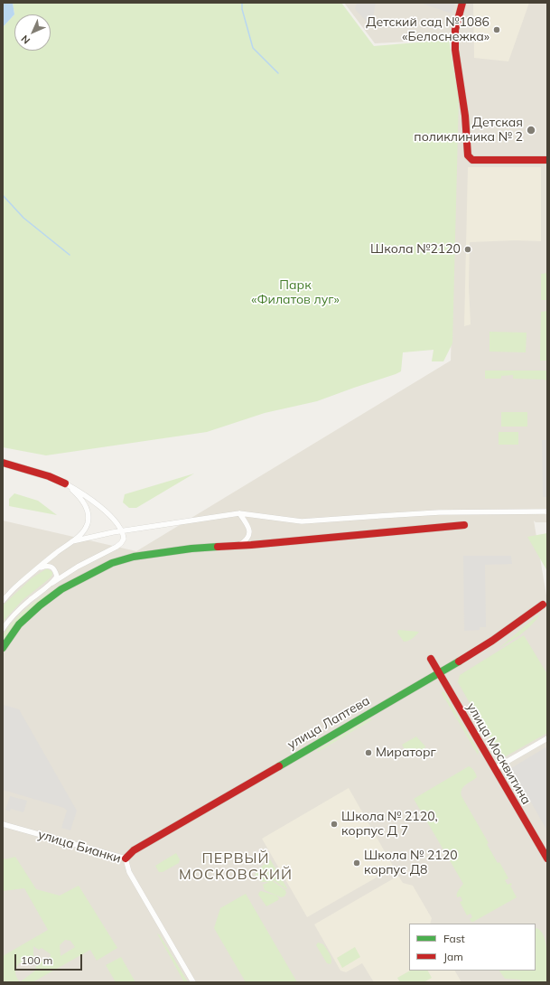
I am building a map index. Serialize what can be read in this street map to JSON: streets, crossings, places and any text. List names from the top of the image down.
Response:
{
  "streets": {
    "street": ["улица Лаптева", "улица Москвитина", "улица Бианки"]
  },
  "crossings": [
    ["улица Лаптева", "улица Москвитина"],
    ["улица Лаптева", "улица Бианки"]
  ],
  "districts": ["ПЕРВЫЙ МОСКОВСКИЙ"],
  "parks": ["Парк «Филатов луг»"],
  "places": [
    "Детский сад №1086 «Белоснежка»",
    "Детская поликлиника № 2",
    "Школа №2120",
    "Мираторг",
    "Школа № 2120, корпус Д 7",
    "Школа № 2120 корпус Д8"
  ],
  "legend": ["Fast", "Jam"],
  "scale_bar": "100 m",
  "north": "bottom left"
}
